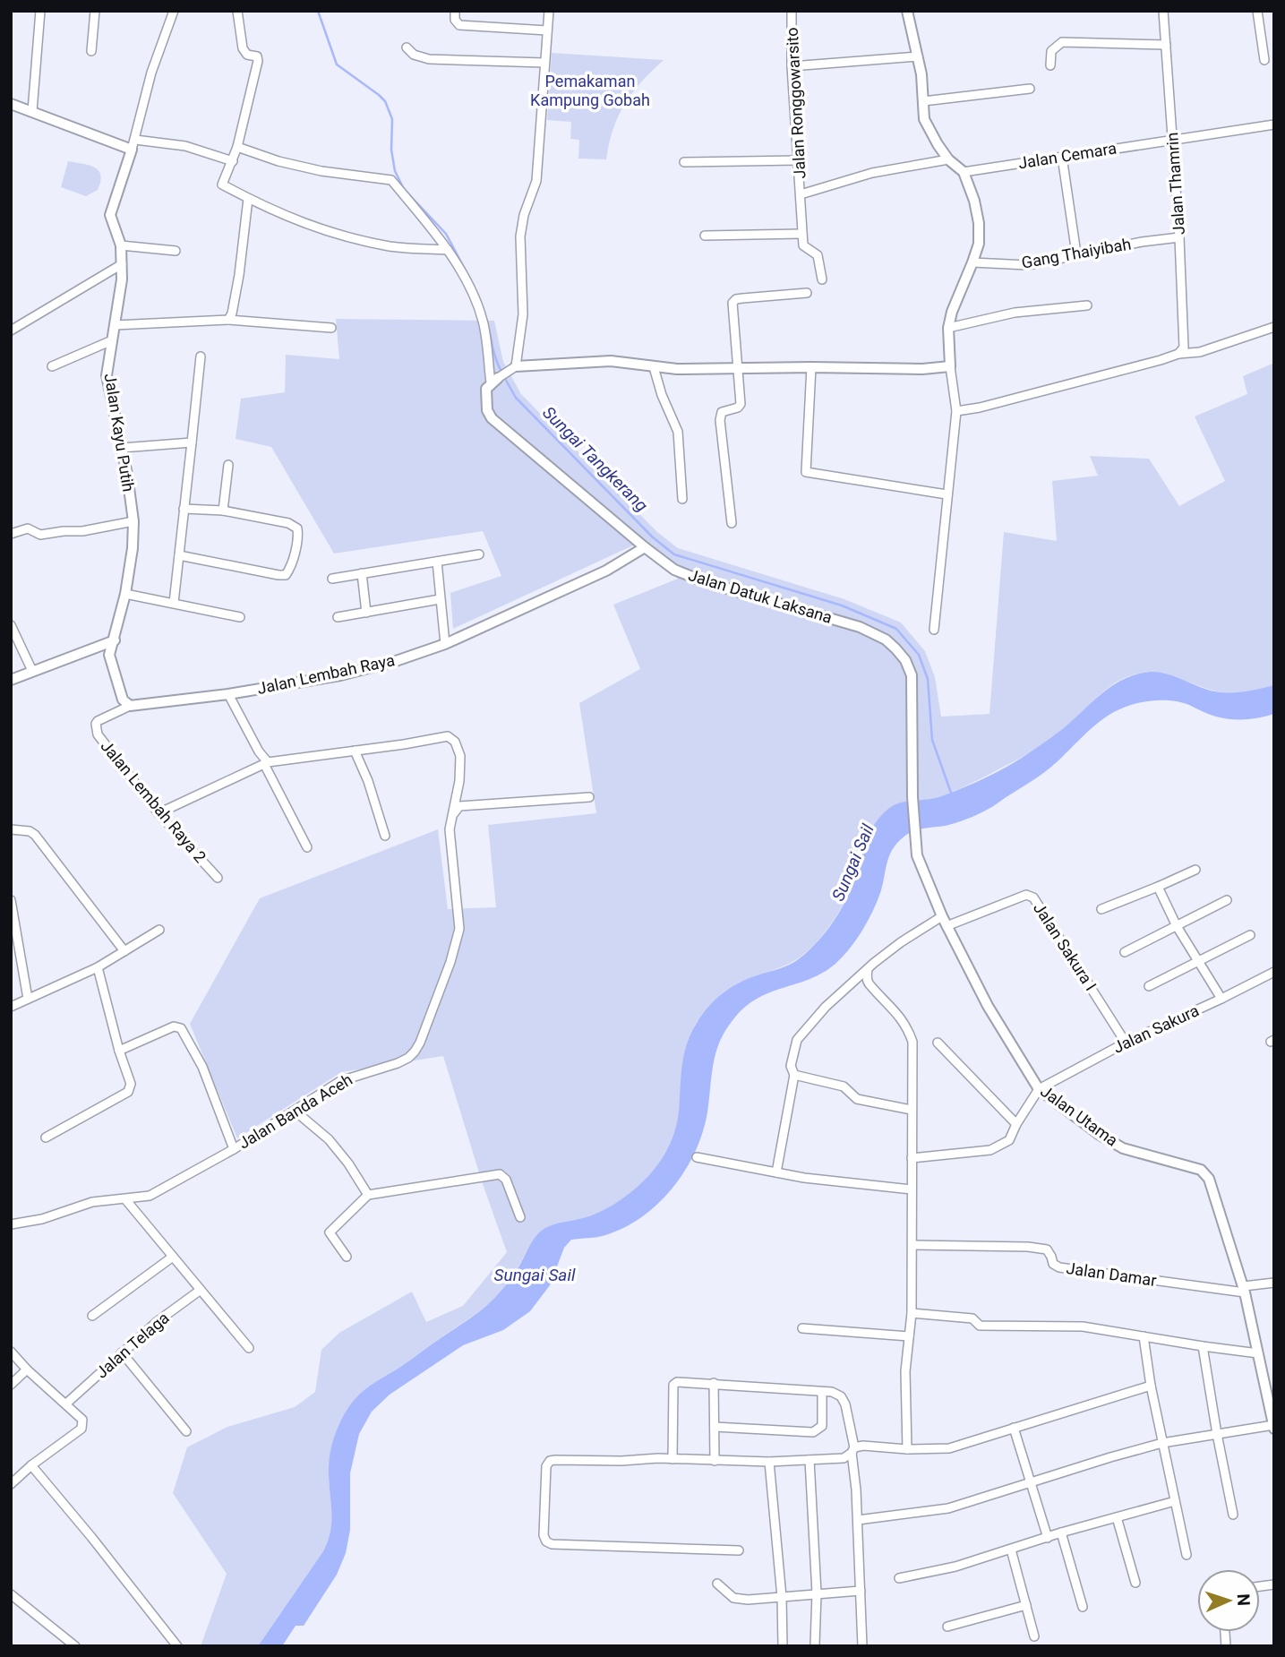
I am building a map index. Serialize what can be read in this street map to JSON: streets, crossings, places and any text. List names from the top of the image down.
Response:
{
  "streets": {
    "street": [
      "Jalan Ronggowarsito",
      "Jalan Cemara",
      "Jalan Thamrin",
      "Gang Thaiyibah",
      "Jalan Kayu Putih",
      "Jalan Datuk Laksana",
      "Jalan Lembah Raya",
      "Jalan Lembah Raya 2",
      "Jalan Sakura I",
      "Jalan Sakura",
      "Jalan Banda Aceh",
      "Jalan Utama",
      "Jalan Damar",
      "Jalan Telaga"
    ]
  },
  "crossings": [
    ["Jalan Cemara", "Jalan Thamrin"],
    ["Jalan Thamrin", "Gang Thaiyibah"],
    ["Jalan Datuk Laksana", "Jalan Lembah Raya"],
    ["Jalan Datuk Laksana", "Jalan Utama"],
    ["Jalan Lembah Raya", "Jalan Lembah Raya 2"],
    ["Jalan Lembah Raya 2", "Jalan Banda Aceh"],
    ["Jalan Sakura I", "Jalan Sakura"],
    ["Jalan Sakura I", "Jalan Utama"],
    ["Jalan Sakura", "Jalan Utama"],
    ["Jalan Utama", "Jalan Damar"]
  ],
  "water": ["Sungai Tangkerang", "Sungai Sail"],
  "parks": ["Pemakaman Kampung Gobah"],
  "north": "right"
}
